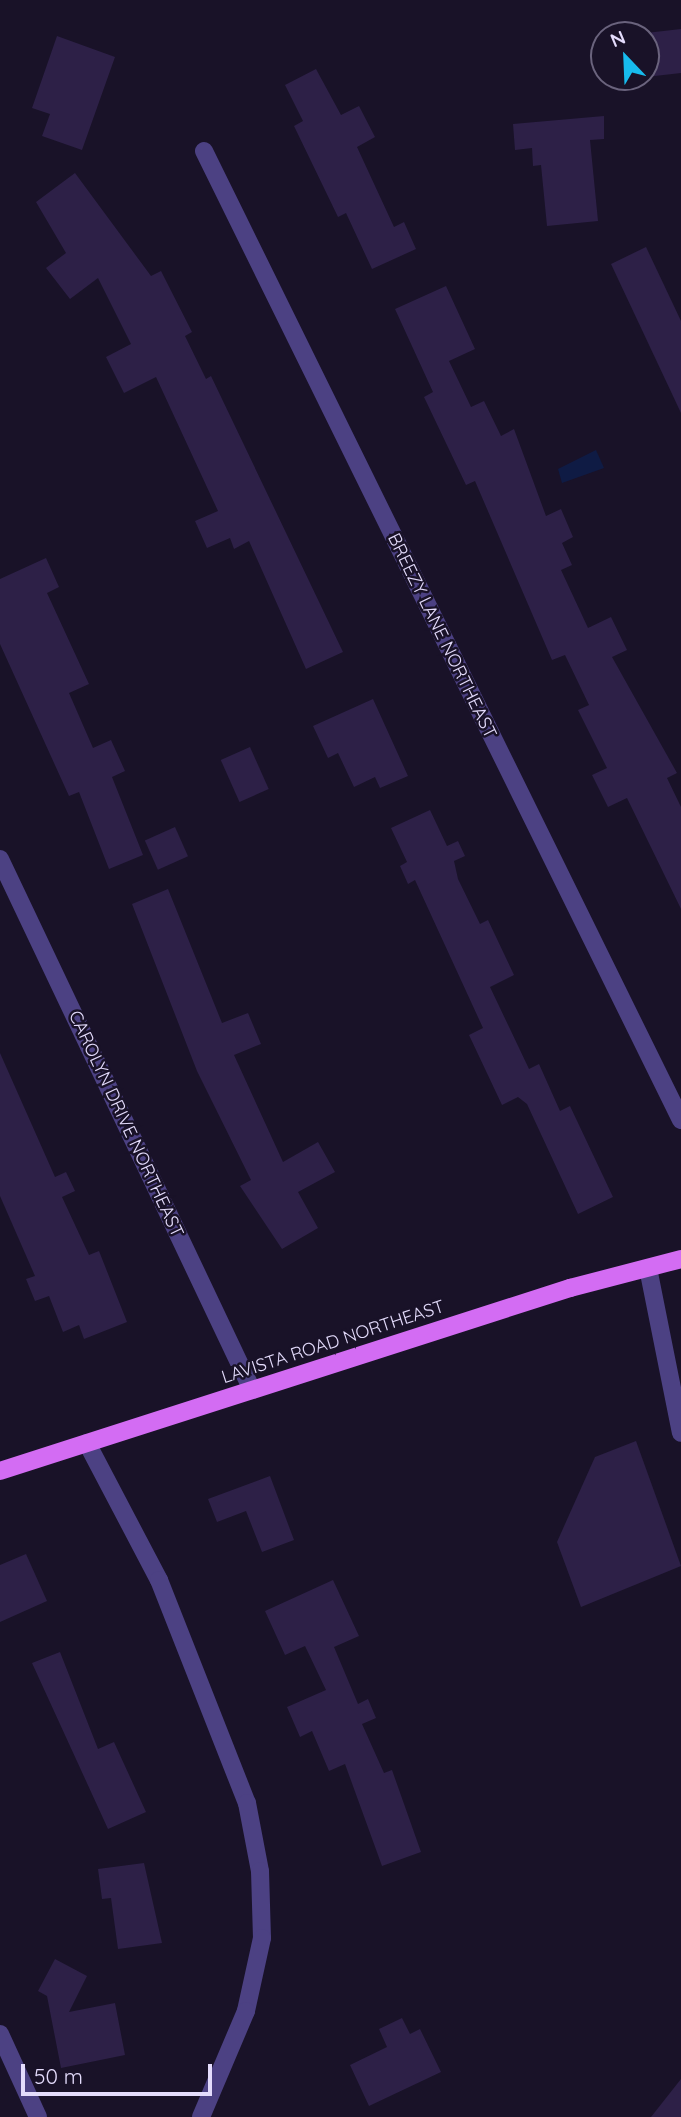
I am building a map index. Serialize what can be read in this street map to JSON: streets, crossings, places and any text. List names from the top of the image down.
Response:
{
  "streets": {
    "main road": ["LAVISTA ROAD NORTHEAST"],
    "street": ["BREEZY LANE NORTHEAST", "CAROLYN DRIVE NORTHEAST"]
  },
  "crossings": [
    ["CAROLYN DRIVE NORTHEAST", "LAVISTA ROAD NORTHEAST"]
  ],
  "scale_bar": "50 m",
  "north": "top left"
}
